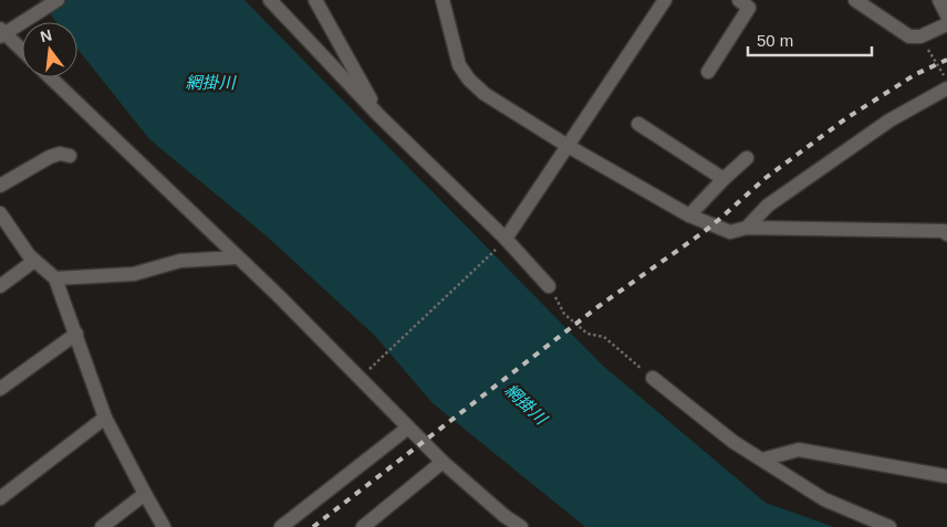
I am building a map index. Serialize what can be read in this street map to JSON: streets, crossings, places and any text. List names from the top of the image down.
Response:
{
  "water": ["網掛川"],
  "scale_bar": "50 m",
  "north": "top"
}
